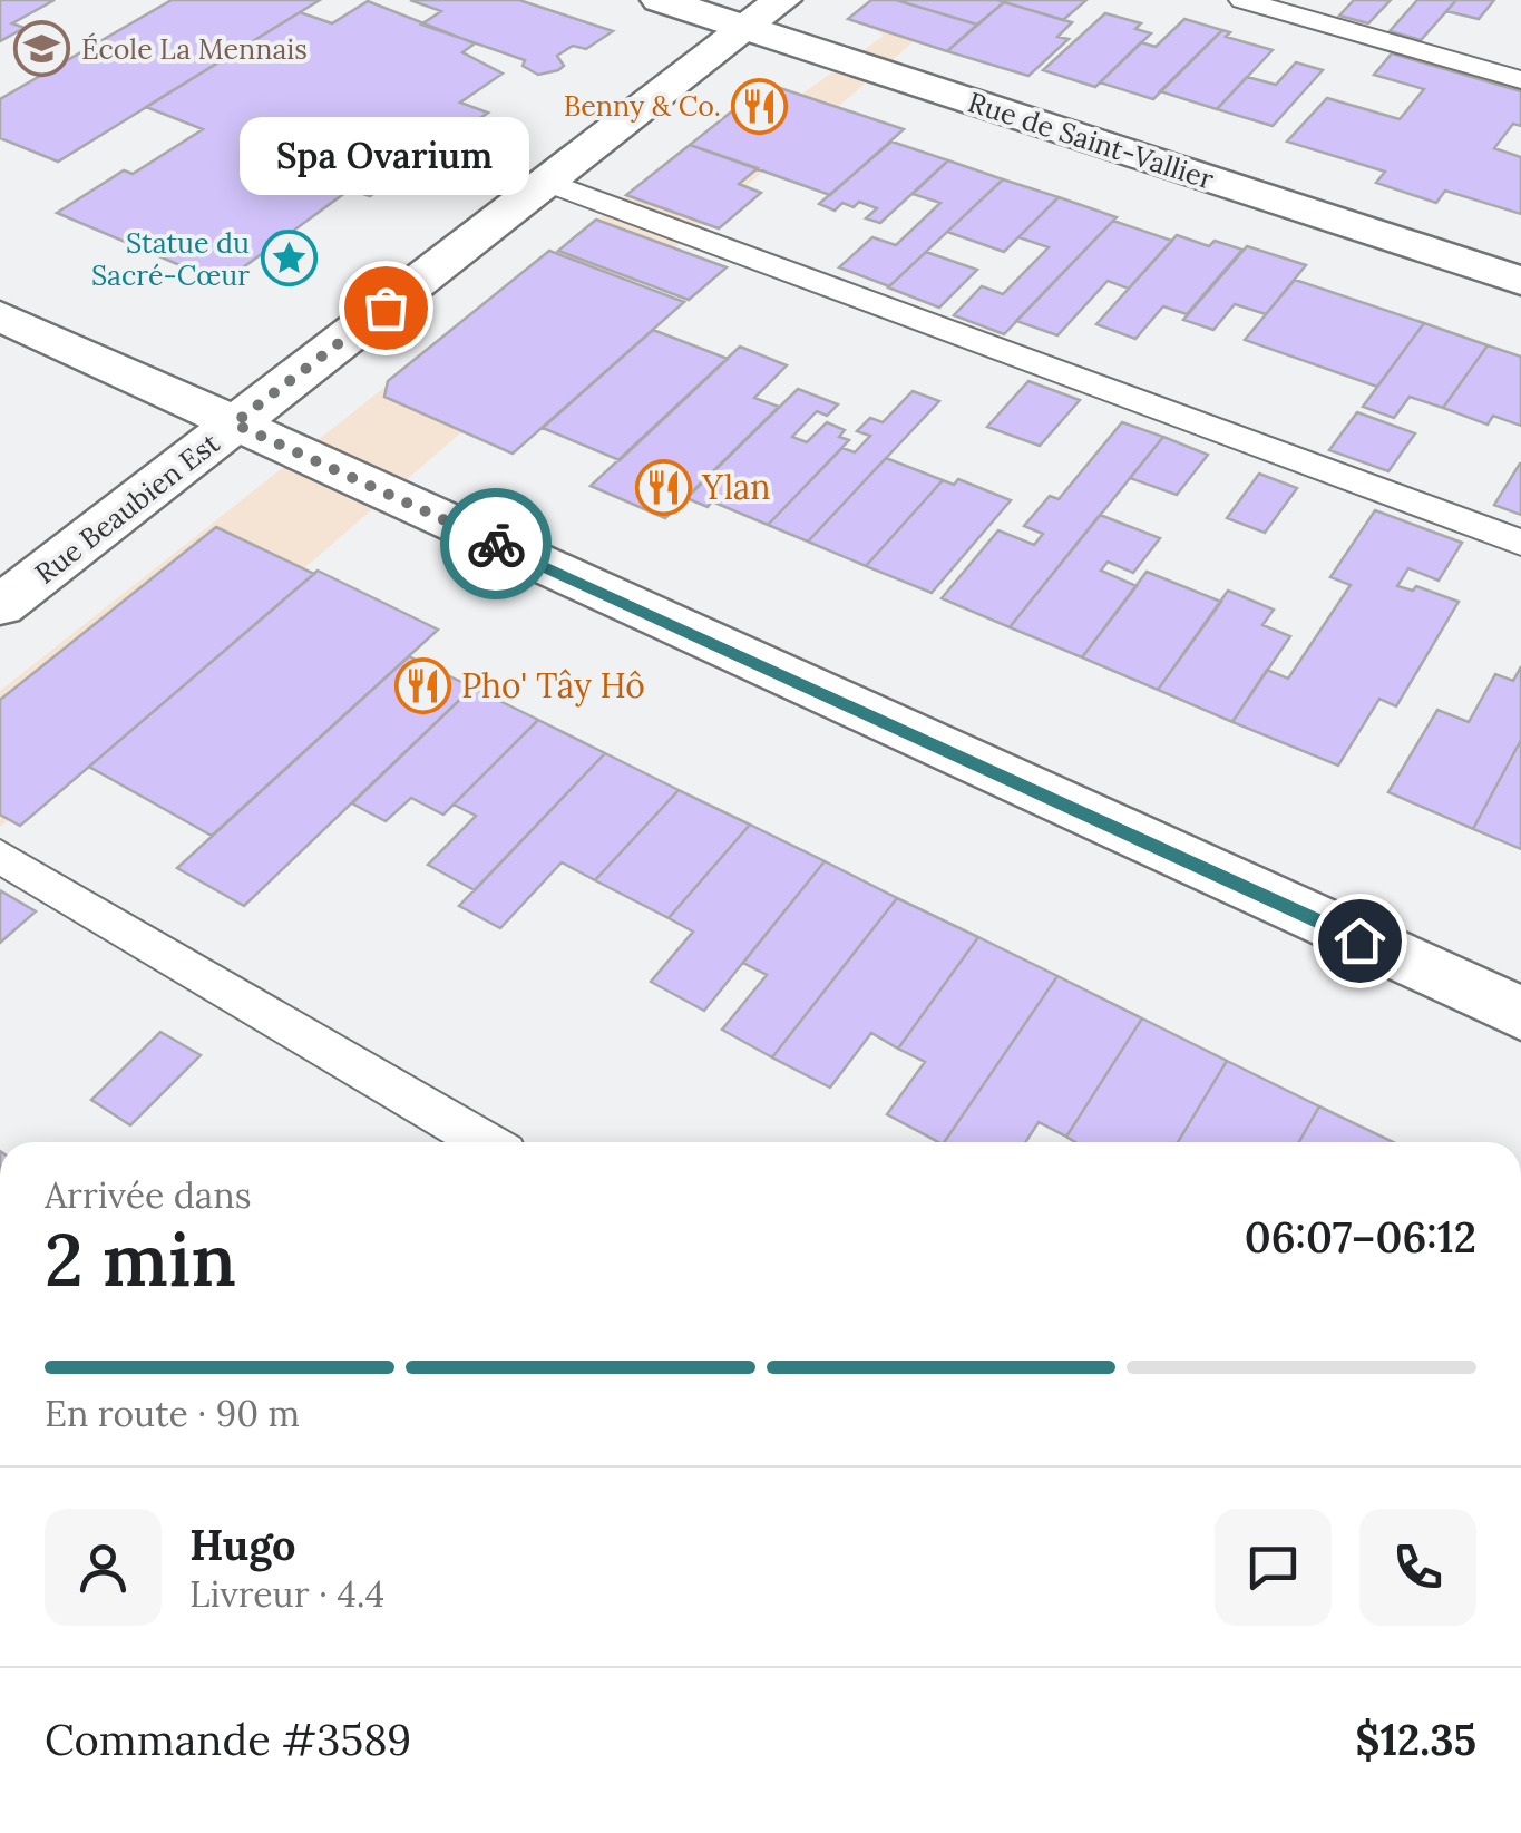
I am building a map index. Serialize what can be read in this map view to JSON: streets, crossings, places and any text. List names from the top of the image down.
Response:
{
  "streets": {
    "street": ["Rue de Saint-Vallier", "Rue Beaubien Est"]
  },
  "crossings": [
    ["Rue de Saint-Vallier", "Rue Beaubien Est"]
  ],
  "places": {
    "school or university": ["École La Mennais"],
    "restaurant": ["Benny & Co.", "Ylan", "Pho' Tây Hô"],
    "place": ["Statue du Sacré-Cœur"],
    "other": ["Spa Ovarium"]
  },
  "page": {
    "bubble": "Spa Ovarium",
    "heading": ["2 min", "Arrivée dans", "06:07–06:12"],
    "panel": [
      "Hugo",
      "Livreur · 4.4",
      "Commande #3589",
      "$12.35"
    ],
    "bar": "En route · 90 m"
  }
}
